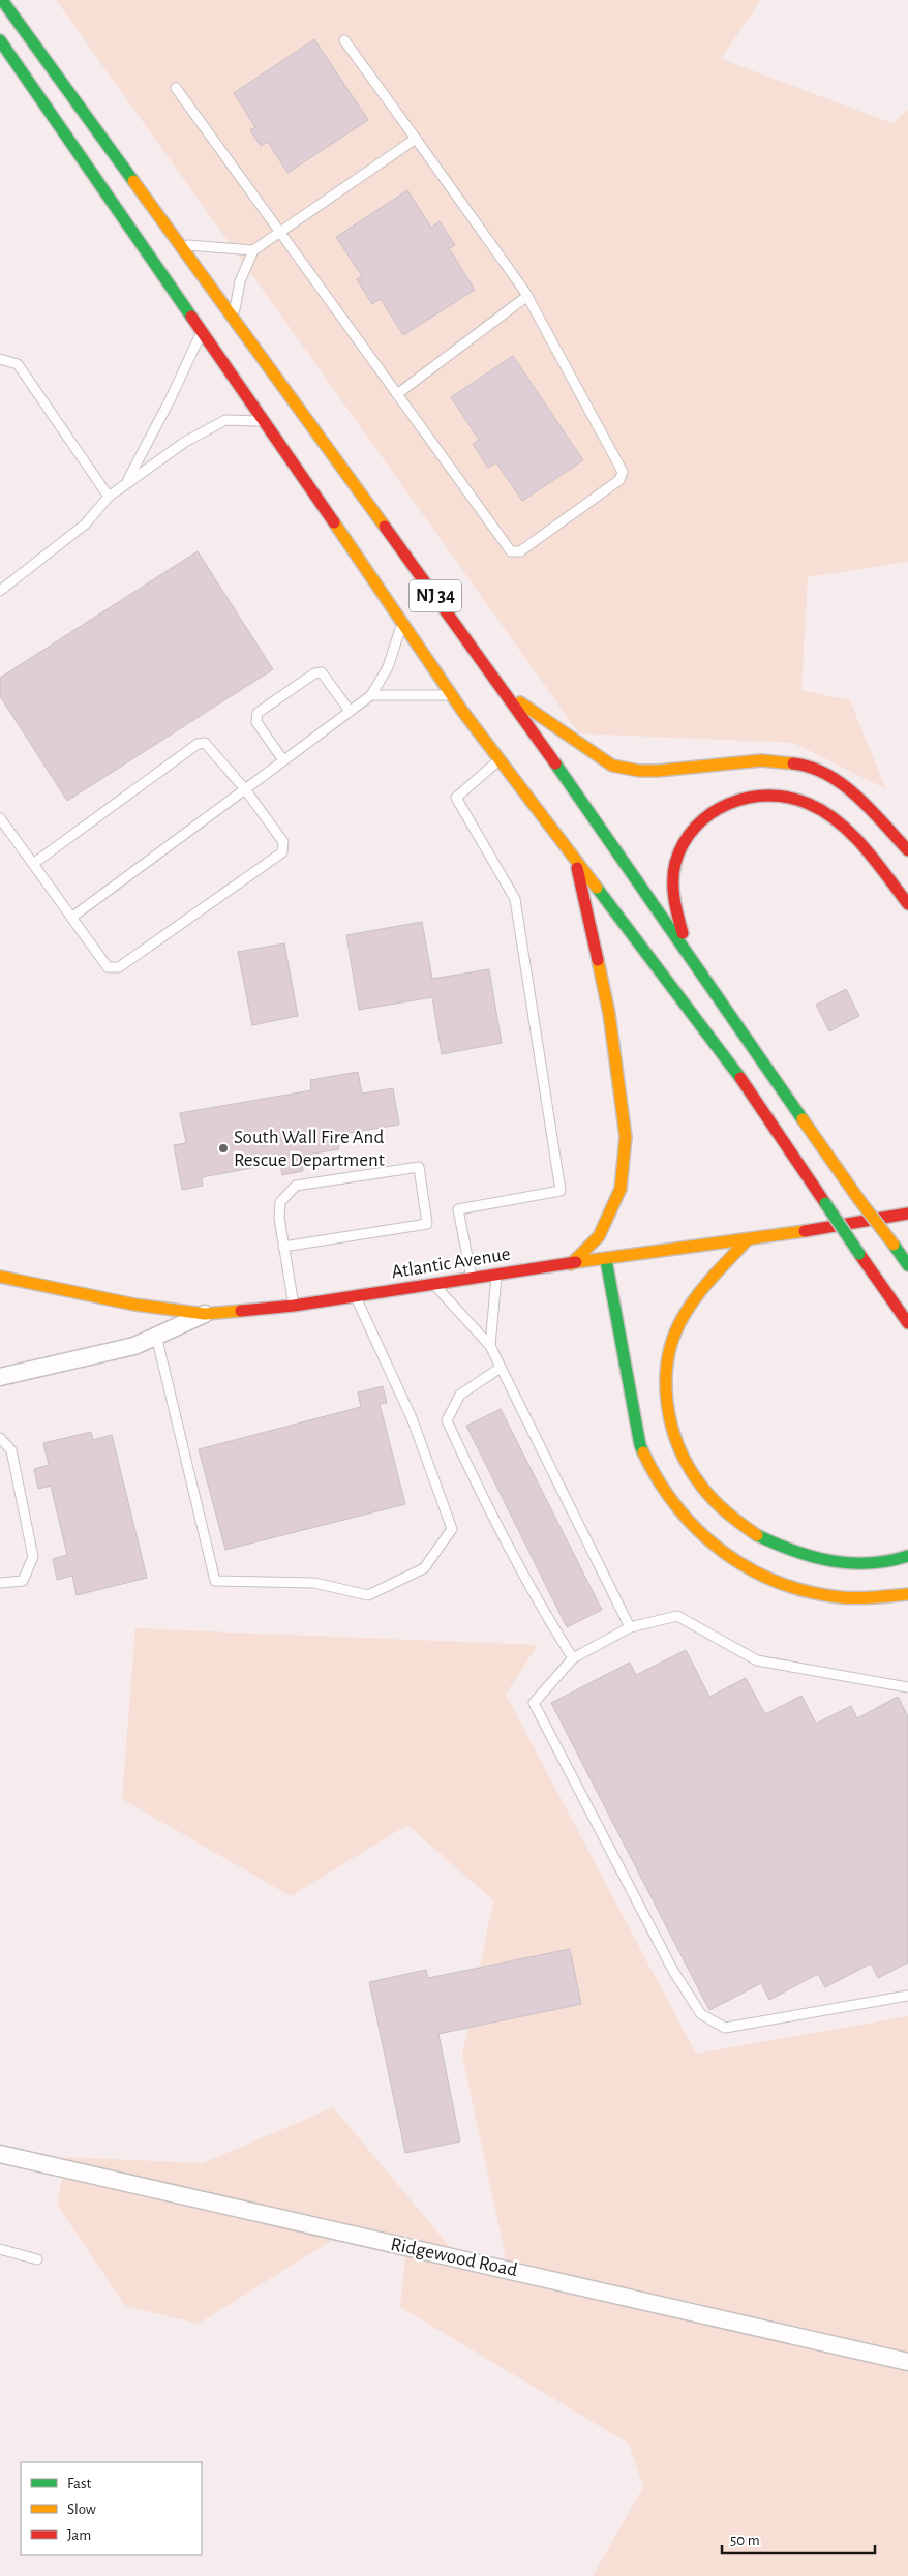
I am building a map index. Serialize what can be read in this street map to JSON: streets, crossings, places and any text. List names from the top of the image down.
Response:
{
  "streets": {
    "main road": ["NJ 34", "Atlantic Avenue"],
    "street": ["Ridgewood Road"]
  },
  "places": ["South Wall Fire And Rescue Department"],
  "legend": ["Fast", "Slow", "Jam"],
  "scale_bar": "50 m"
}
